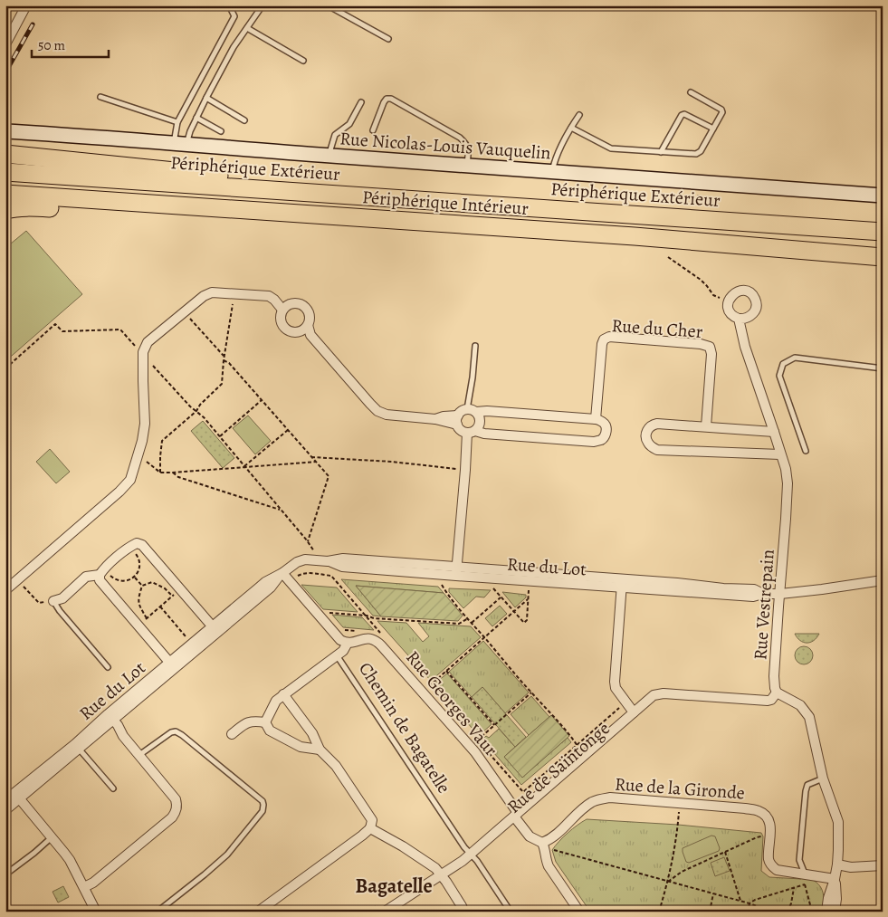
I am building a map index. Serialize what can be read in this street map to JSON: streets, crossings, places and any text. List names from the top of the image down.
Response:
{
  "streets": {
    "highway": ["Périphérique Extérieur", "Périphérique Intérieur"],
    "street": [
      "Rue Nicolas-Louis Vauquelin",
      "Rue du Cher",
      "Rue du Lot",
      "Rue Vestrepain",
      "Rue Georges Vaur",
      "Chemin de Bagatelle",
      "Rue de Saintonge",
      "Rue de la Gironde"
    ]
  },
  "crossings": [
    ["Rue du Lot", "Rue Vestrepain"],
    ["Rue du Lot", "Chemin de Bagatelle"],
    ["Rue Vestrepain", "Rue de Saintonge"],
    ["Rue Georges Vaur", "Chemin de Bagatelle"],
    ["Rue Georges Vaur", "Rue de Saintonge"],
    ["Rue Georges Vaur", "Rue de la Gironde"],
    ["Chemin de Bagatelle", "Rue de Saintonge"]
  ],
  "districts": ["Bagatelle"],
  "scale_bar": "50 m"
}
